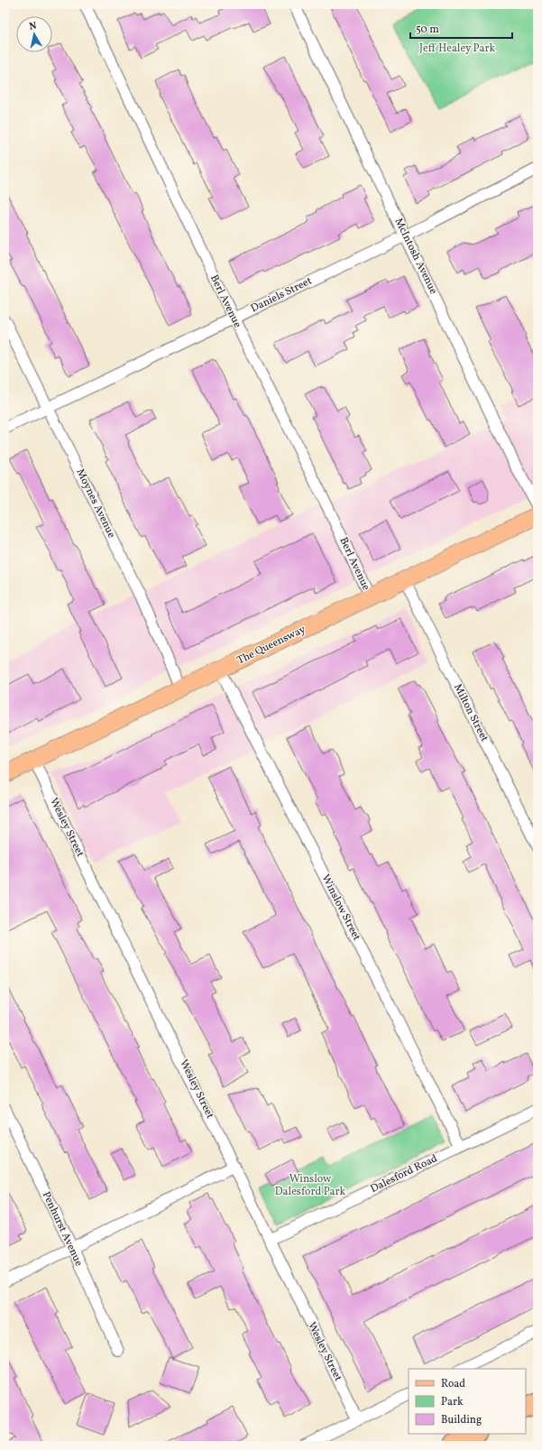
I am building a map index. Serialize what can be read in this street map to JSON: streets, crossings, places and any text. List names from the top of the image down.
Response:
{
  "streets": {
    "main road": ["The Queensway"],
    "street": [
      "McIntosh Avenue",
      "Daniels Street",
      "Berl Avenue",
      "Moynes Avenue",
      "Milton Street",
      "Wesley Street",
      "Winslow Street",
      "Dalesford Road",
      "Penhurst Avenue"
    ]
  },
  "crossings": [
    ["McIntosh Avenue", "Daniels Street"],
    ["Daniels Street", "Berl Avenue"],
    ["Daniels Street", "Moynes Avenue"],
    ["Berl Avenue", "The Queensway"],
    ["Moynes Avenue", "The Queensway"],
    ["The Queensway", "Milton Street"],
    ["The Queensway", "Wesley Street"],
    ["The Queensway", "Winslow Street"],
    ["Wesley Street", "Dalesford Road"],
    ["Winslow Street", "Dalesford Road"]
  ],
  "parks": ["Jeff Healey Park", "Winslow Dalesford Park"],
  "legend": ["Road", "Park", "Building"],
  "scale_bar": "50 m",
  "north": "top"
}
